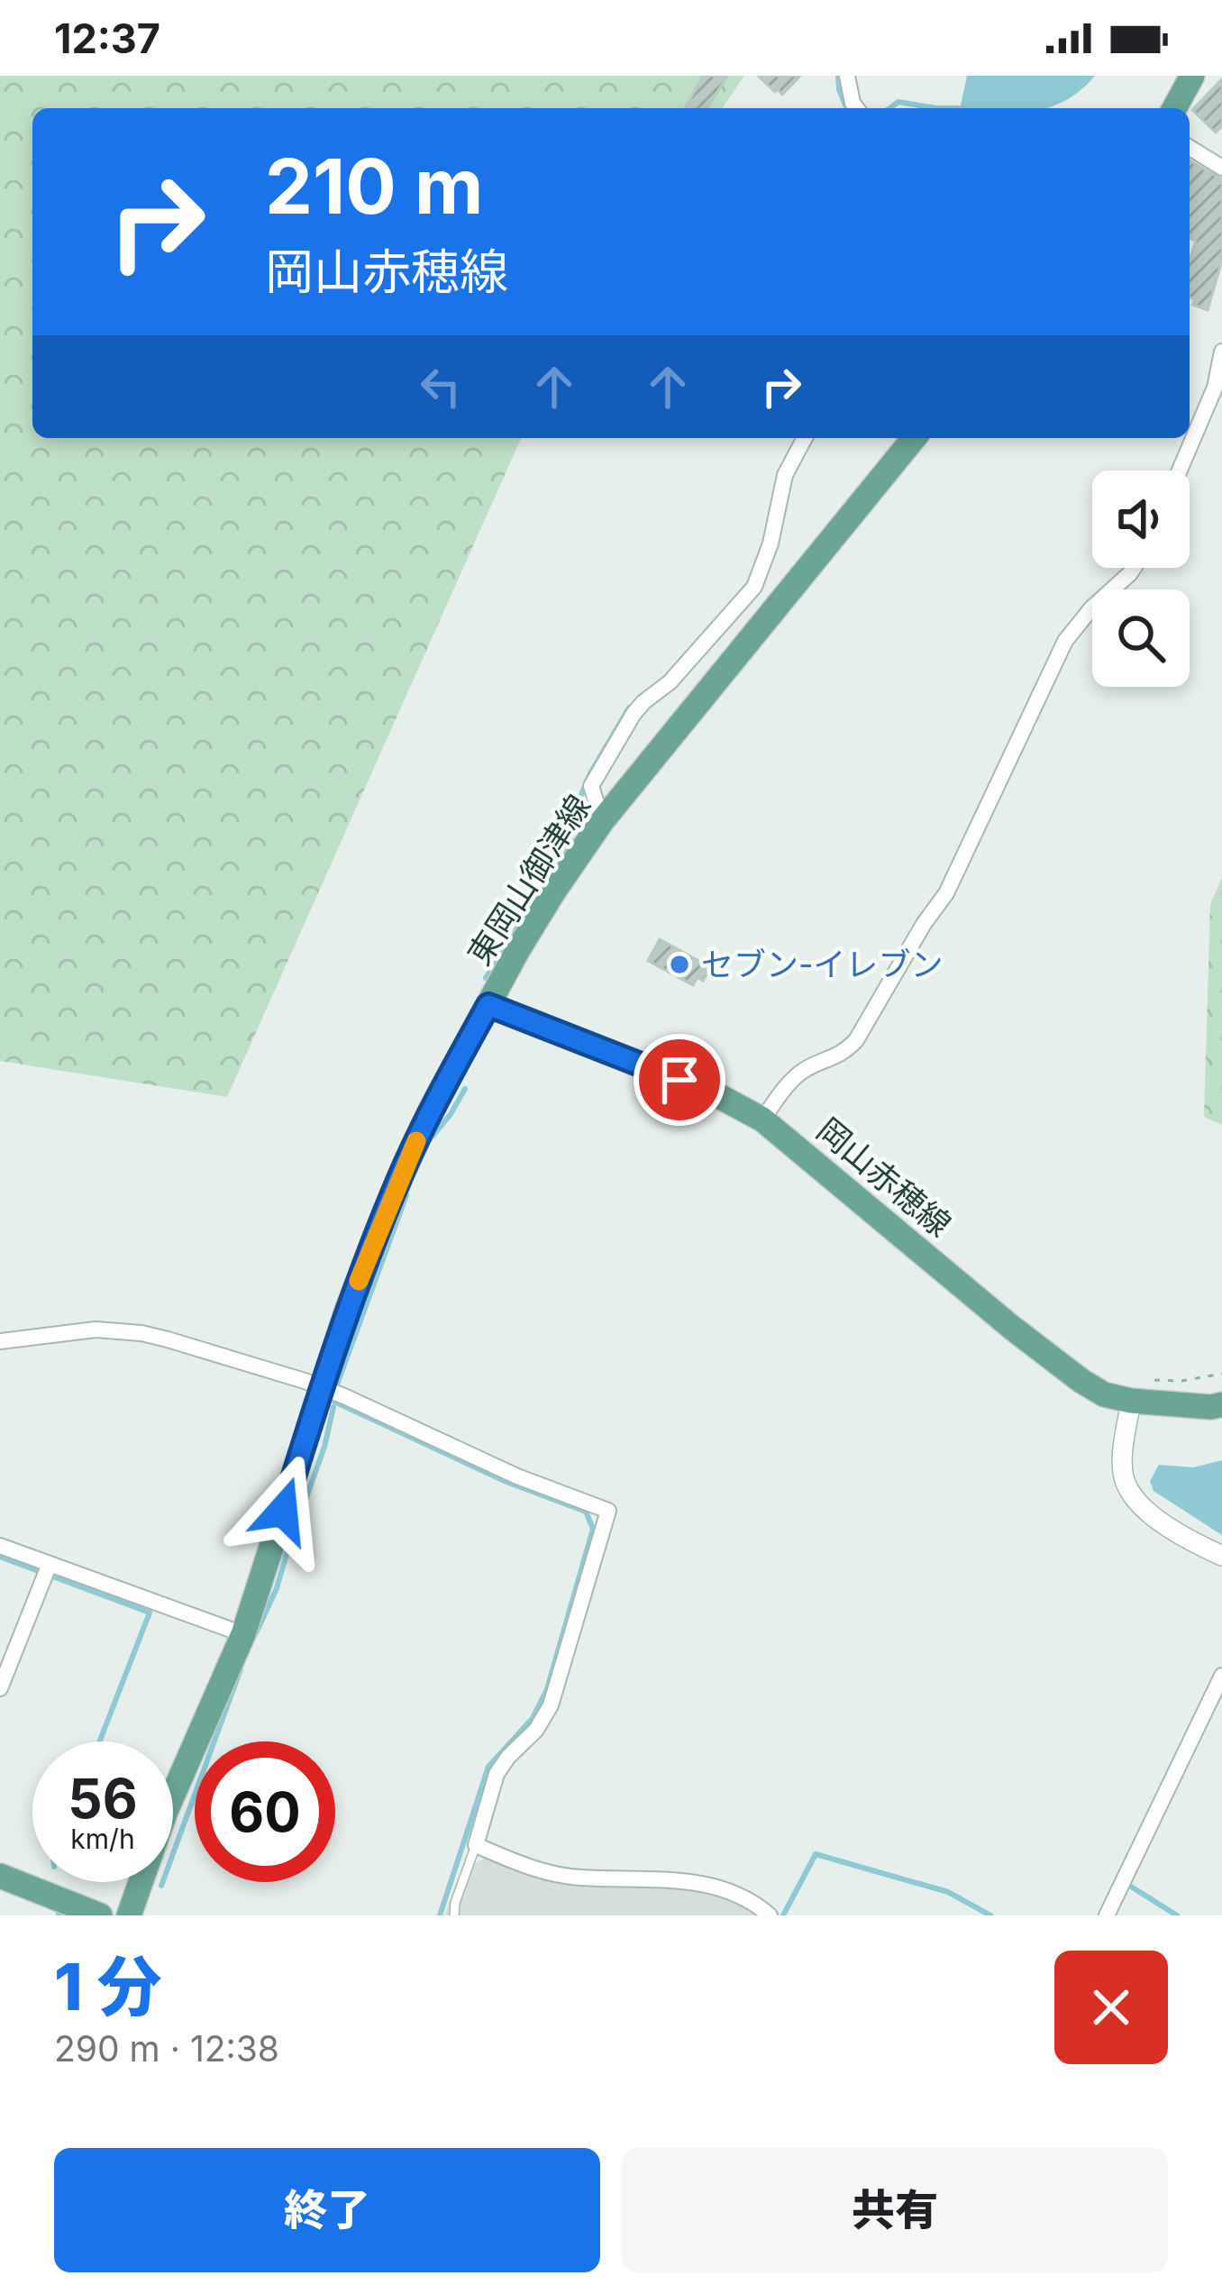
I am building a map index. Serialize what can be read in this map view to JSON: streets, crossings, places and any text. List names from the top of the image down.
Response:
{
  "streets": {
    "main road": ["東岡山御津線", "岡山赤穂線"]
  },
  "crossings": [
    ["東岡山御津線", "岡山赤穂線"]
  ],
  "places": ["セブン-イレブン"],
  "page": {
    "status": "12:37",
    "turn": ["210 m", "岡山赤穂線"],
    "speed": "56 km/h",
    "limit": "60",
    "heading": ["1 分", "290 m · 12:38"],
    "buttons": ["終了", "共有"]
  }
}
